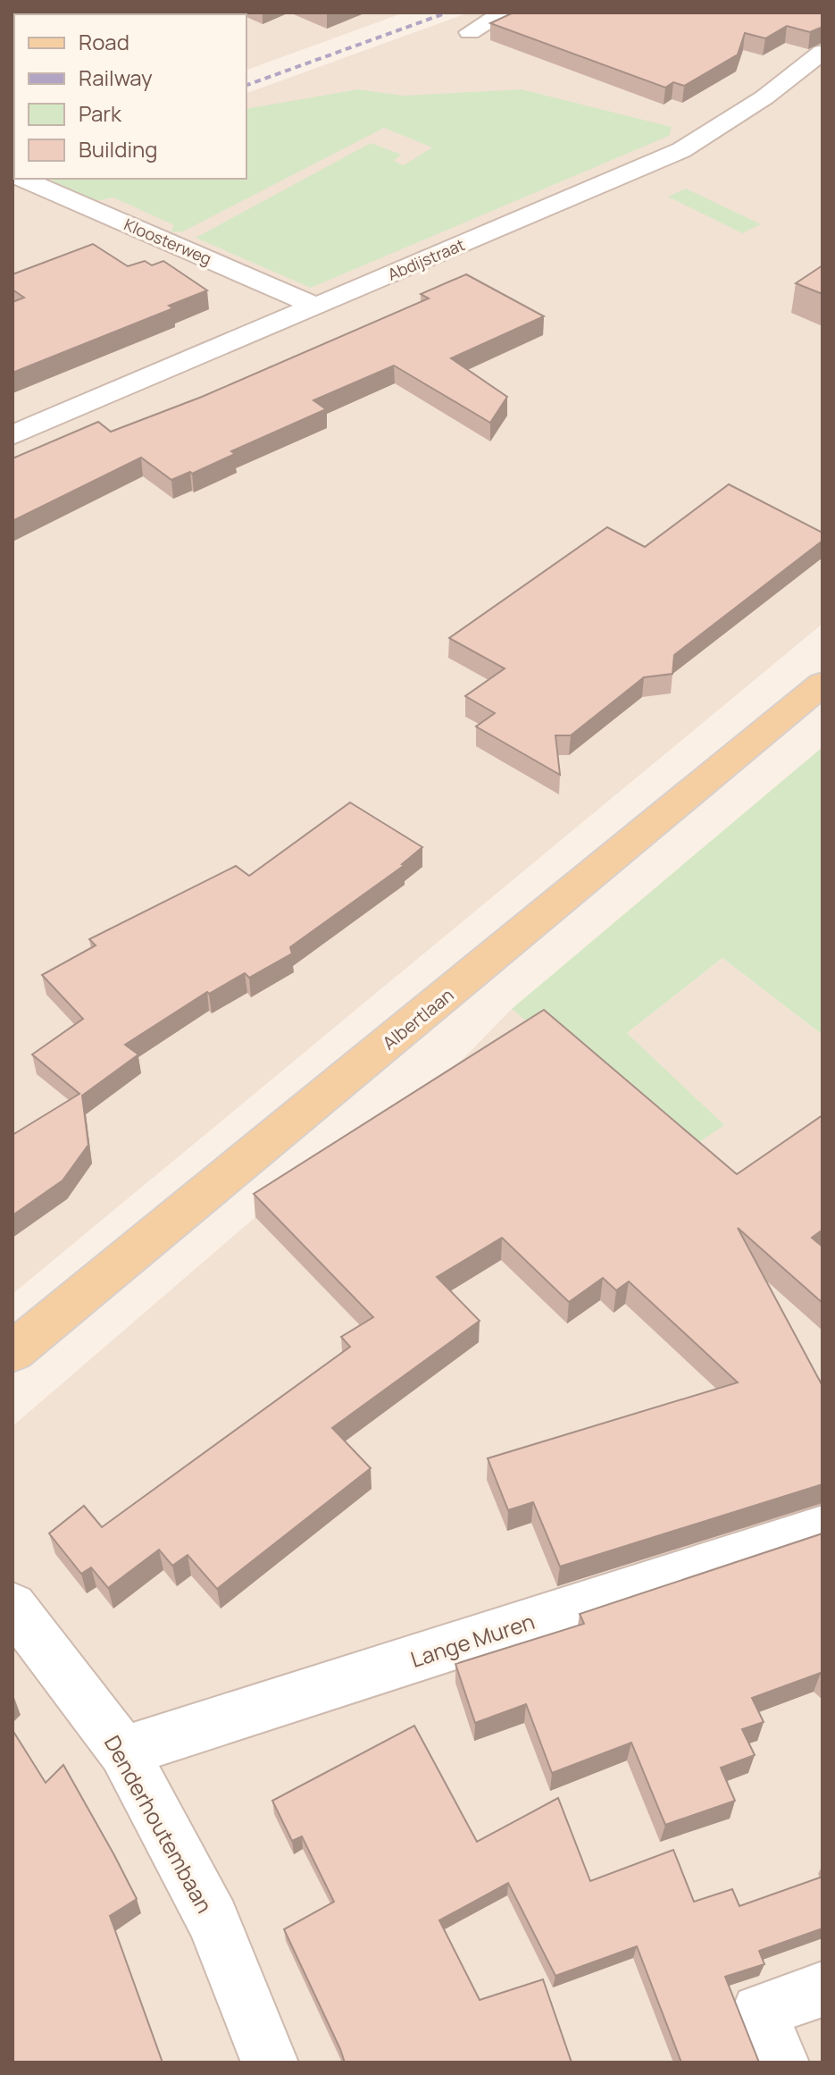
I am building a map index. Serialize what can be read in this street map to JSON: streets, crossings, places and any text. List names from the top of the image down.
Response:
{
  "streets": {
    "main road": ["Albertlaan"],
    "street": [
      "Kloosterweg",
      "Abdijstraat",
      "Lange Muren",
      "Denderhoutembaan"
    ]
  },
  "crossings": [
    ["Kloosterweg", "Abdijstraat"],
    ["Lange Muren", "Denderhoutembaan"]
  ],
  "legend": [
    "Road",
    "Railway",
    "Park",
    "Building"
  ]
}
